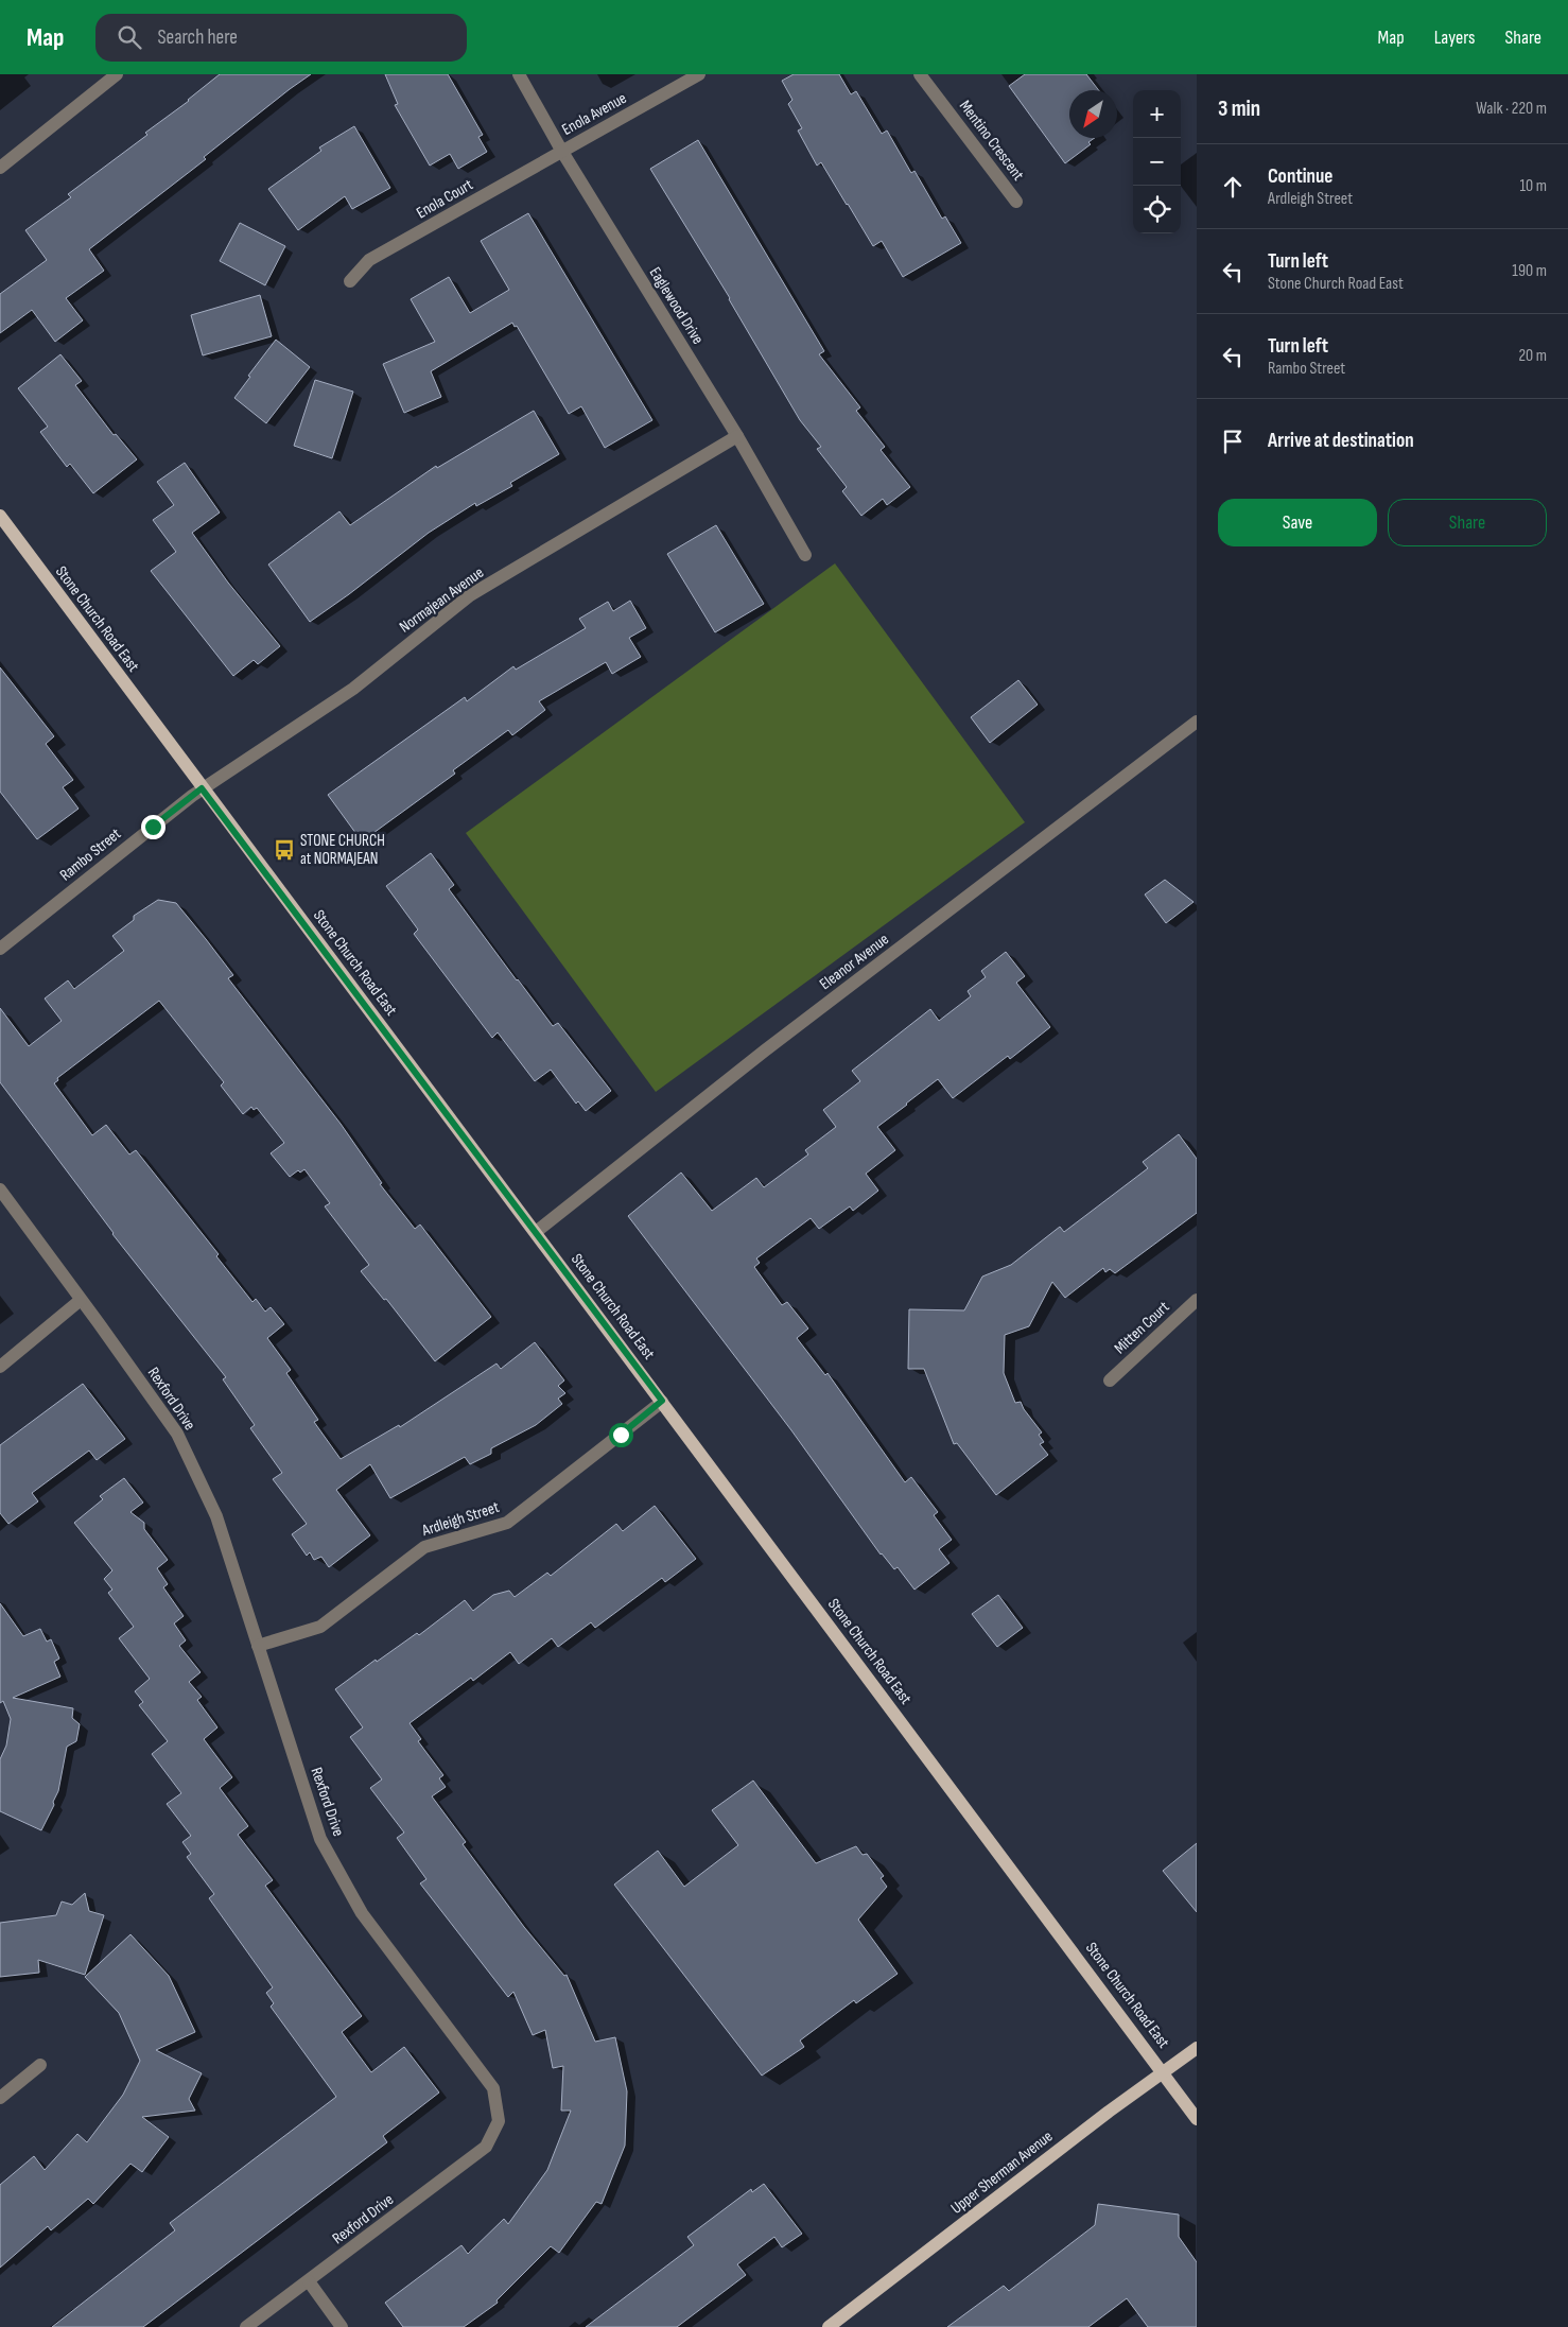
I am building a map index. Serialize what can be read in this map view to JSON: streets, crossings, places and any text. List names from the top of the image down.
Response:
{
  "streets": {
    "main road": ["Stone Church Road East", "Upper Sherman Avenue"],
    "street": [
      "Enola Avenue",
      "Mentino Crescent",
      "Enola Court",
      "Eaglewood Drive",
      "Normajean Avenue",
      "Rambo Street",
      "Eleanor Avenue",
      "Mitten Court",
      "Rexford Drive",
      "Ardleigh Street"
    ]
  },
  "crossings": [
    ["Enola Avenue", "Enola Court"],
    ["Enola Avenue", "Eaglewood Drive"],
    ["Enola Court", "Eaglewood Drive"],
    ["Eaglewood Drive", "Normajean Avenue"],
    ["Normajean Avenue", "Stone Church Road East"],
    ["Normajean Avenue", "Rambo Street"],
    ["Stone Church Road East", "Rambo Street"],
    ["Stone Church Road East", "Eleanor Avenue"],
    ["Stone Church Road East", "Ardleigh Street"],
    ["Stone Church Road East", "Upper Sherman Avenue"],
    ["Rexford Drive", "Ardleigh Street"]
  ],
  "places": {
    "bus stop": ["STONE CHURCH at NORMAJEAN"]
  },
  "north": "bottom left",
  "page": {
    "header": "Map",
    "search": "Search here",
    "nav": ["Map", "Layers", "Share"],
    "heading": ["3 min", "Walk · 220 m"],
    "map_buttons": ["+", "−"],
    "list": [
      ["Continue", "Ardleigh Street", "10 m"],
      ["Turn left", "Stone Church Road East", "190 m"],
      ["Turn left", "Rambo Street", "20 m"],
      "Arrive at destination"
    ],
    "buttons": ["Save", "Share"]
  }
}
